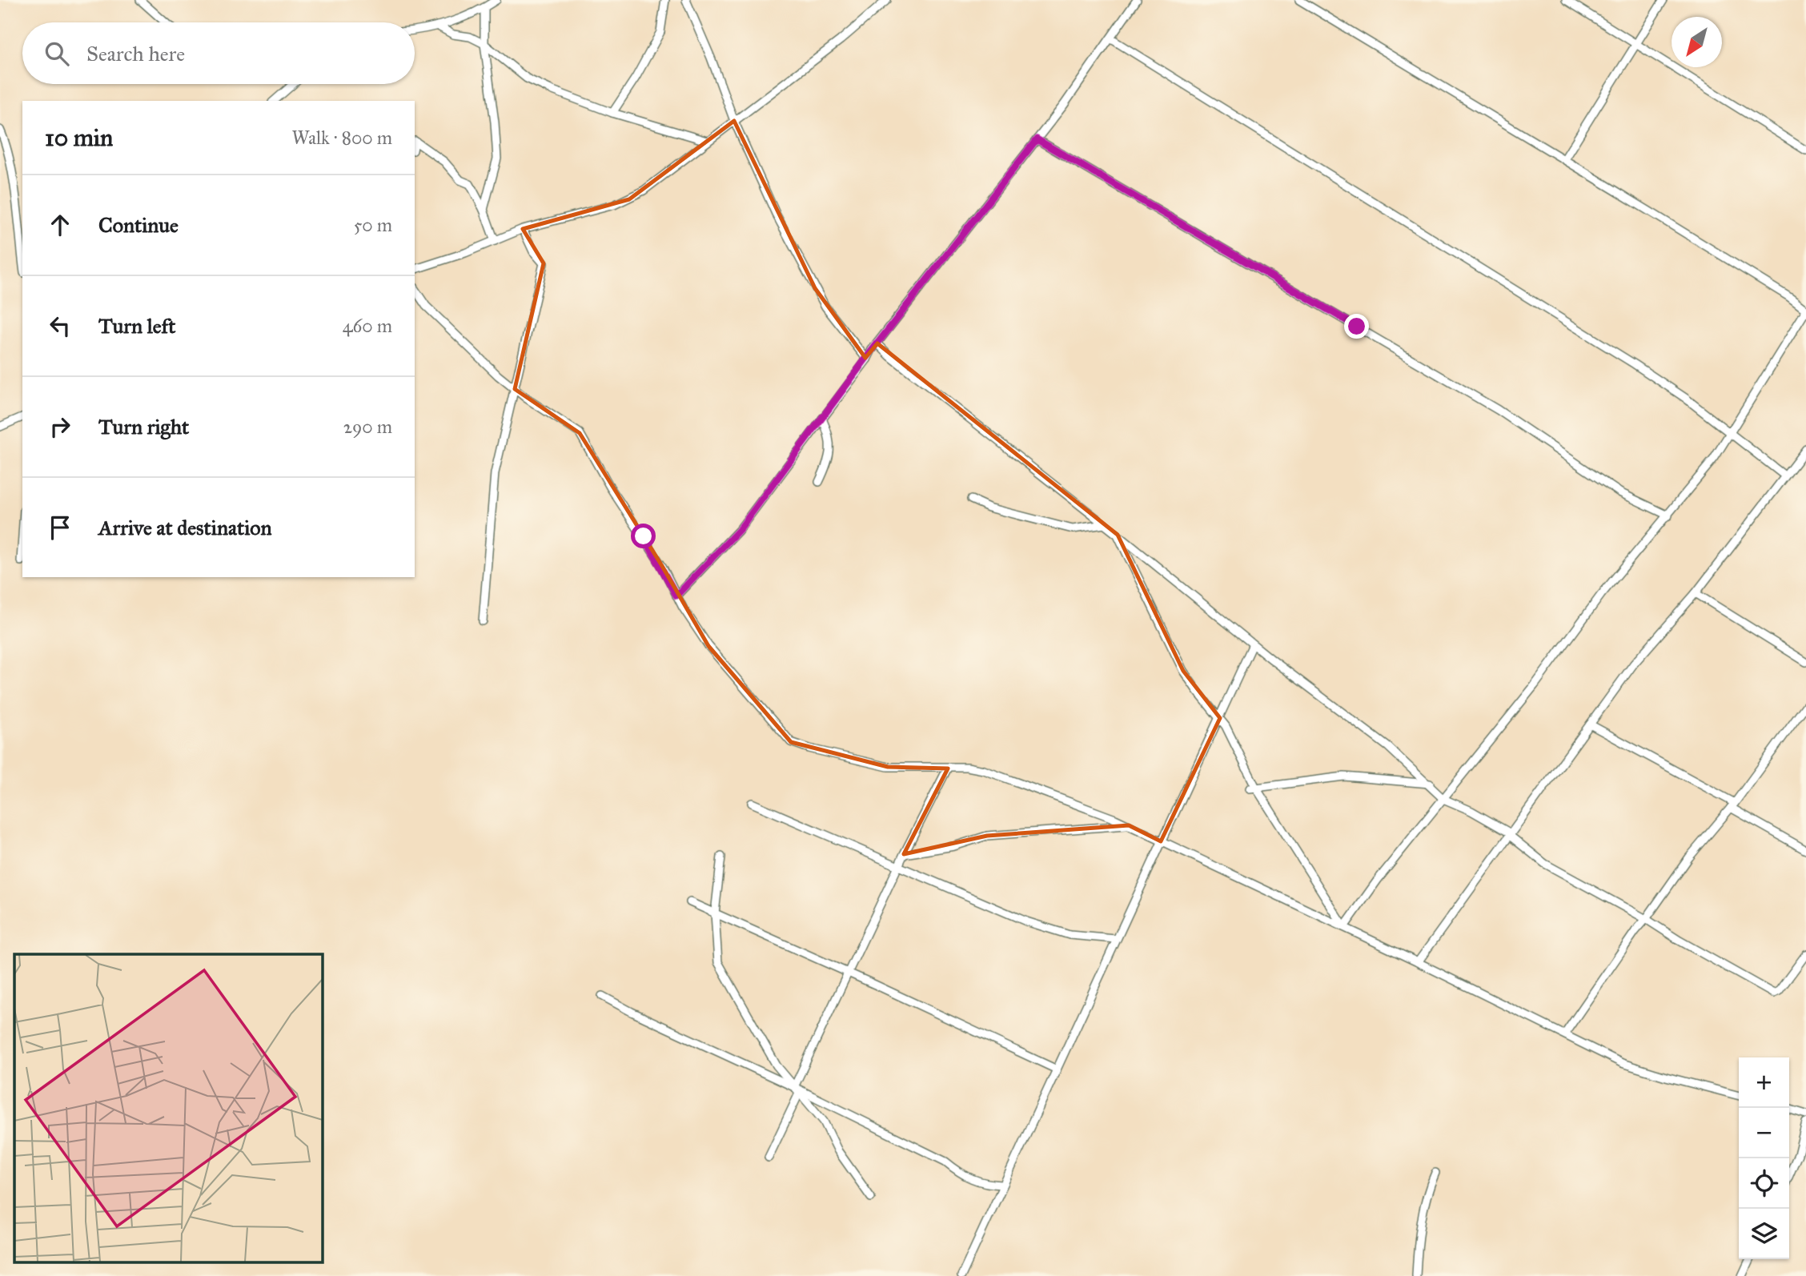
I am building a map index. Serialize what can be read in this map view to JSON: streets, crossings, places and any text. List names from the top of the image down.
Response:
{
  "north": "bottom left",
  "page": {
    "search": "Search here",
    "heading": ["10 min", "Walk · 800 m"],
    "list": [
      ["Continue", "50 m"],
      ["Turn left", "460 m"],
      ["Turn right", "290 m"],
      "Arrive at destination"
    ],
    "map_buttons": ["+", "−"]
  }
}
